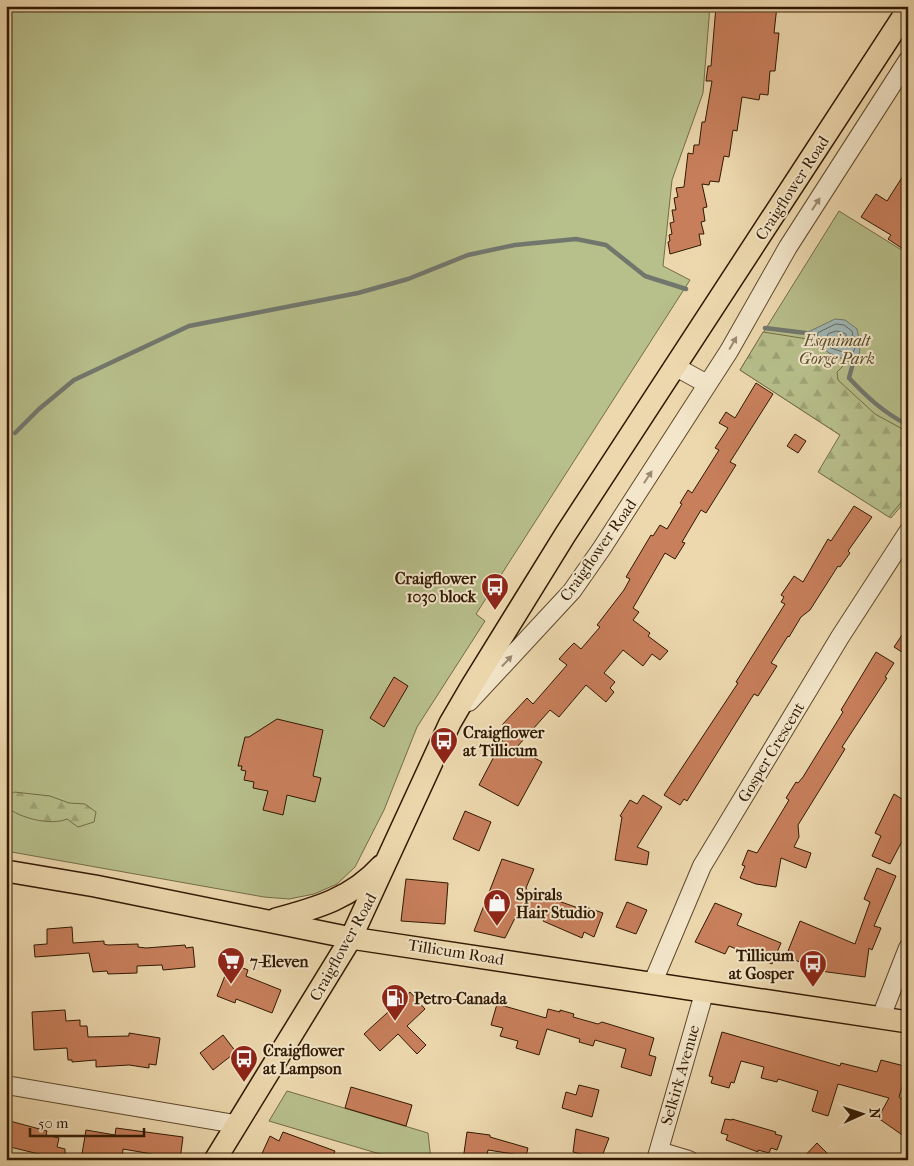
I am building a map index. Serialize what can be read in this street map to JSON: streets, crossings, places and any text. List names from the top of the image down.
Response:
{
  "streets": {
    "main road": ["Craigflower Road", "Tillicum Road"],
    "street": ["Gosper Crescent", "Selkirk Avenue"]
  },
  "crossings": [
    ["Craigflower Road", "Tillicum Road"],
    ["Gosper Crescent", "Tillicum Road"],
    ["Tillicum Road", "Selkirk Avenue"]
  ],
  "parks": ["Esquimalt Gorge Park"],
  "places": {
    "bus stop": [
      "Craigflower 1030 block",
      "Craigflower at Tillicum",
      "Tillicum at Gosper",
      "Craigflower at Lampson"
    ],
    "shop": ["Spirals Hair Studio"],
    "supermarket": ["7-Eleven"],
    "fuel station": ["Petro-Canada"]
  },
  "scale_bar": "50 m",
  "north": "right"
}
